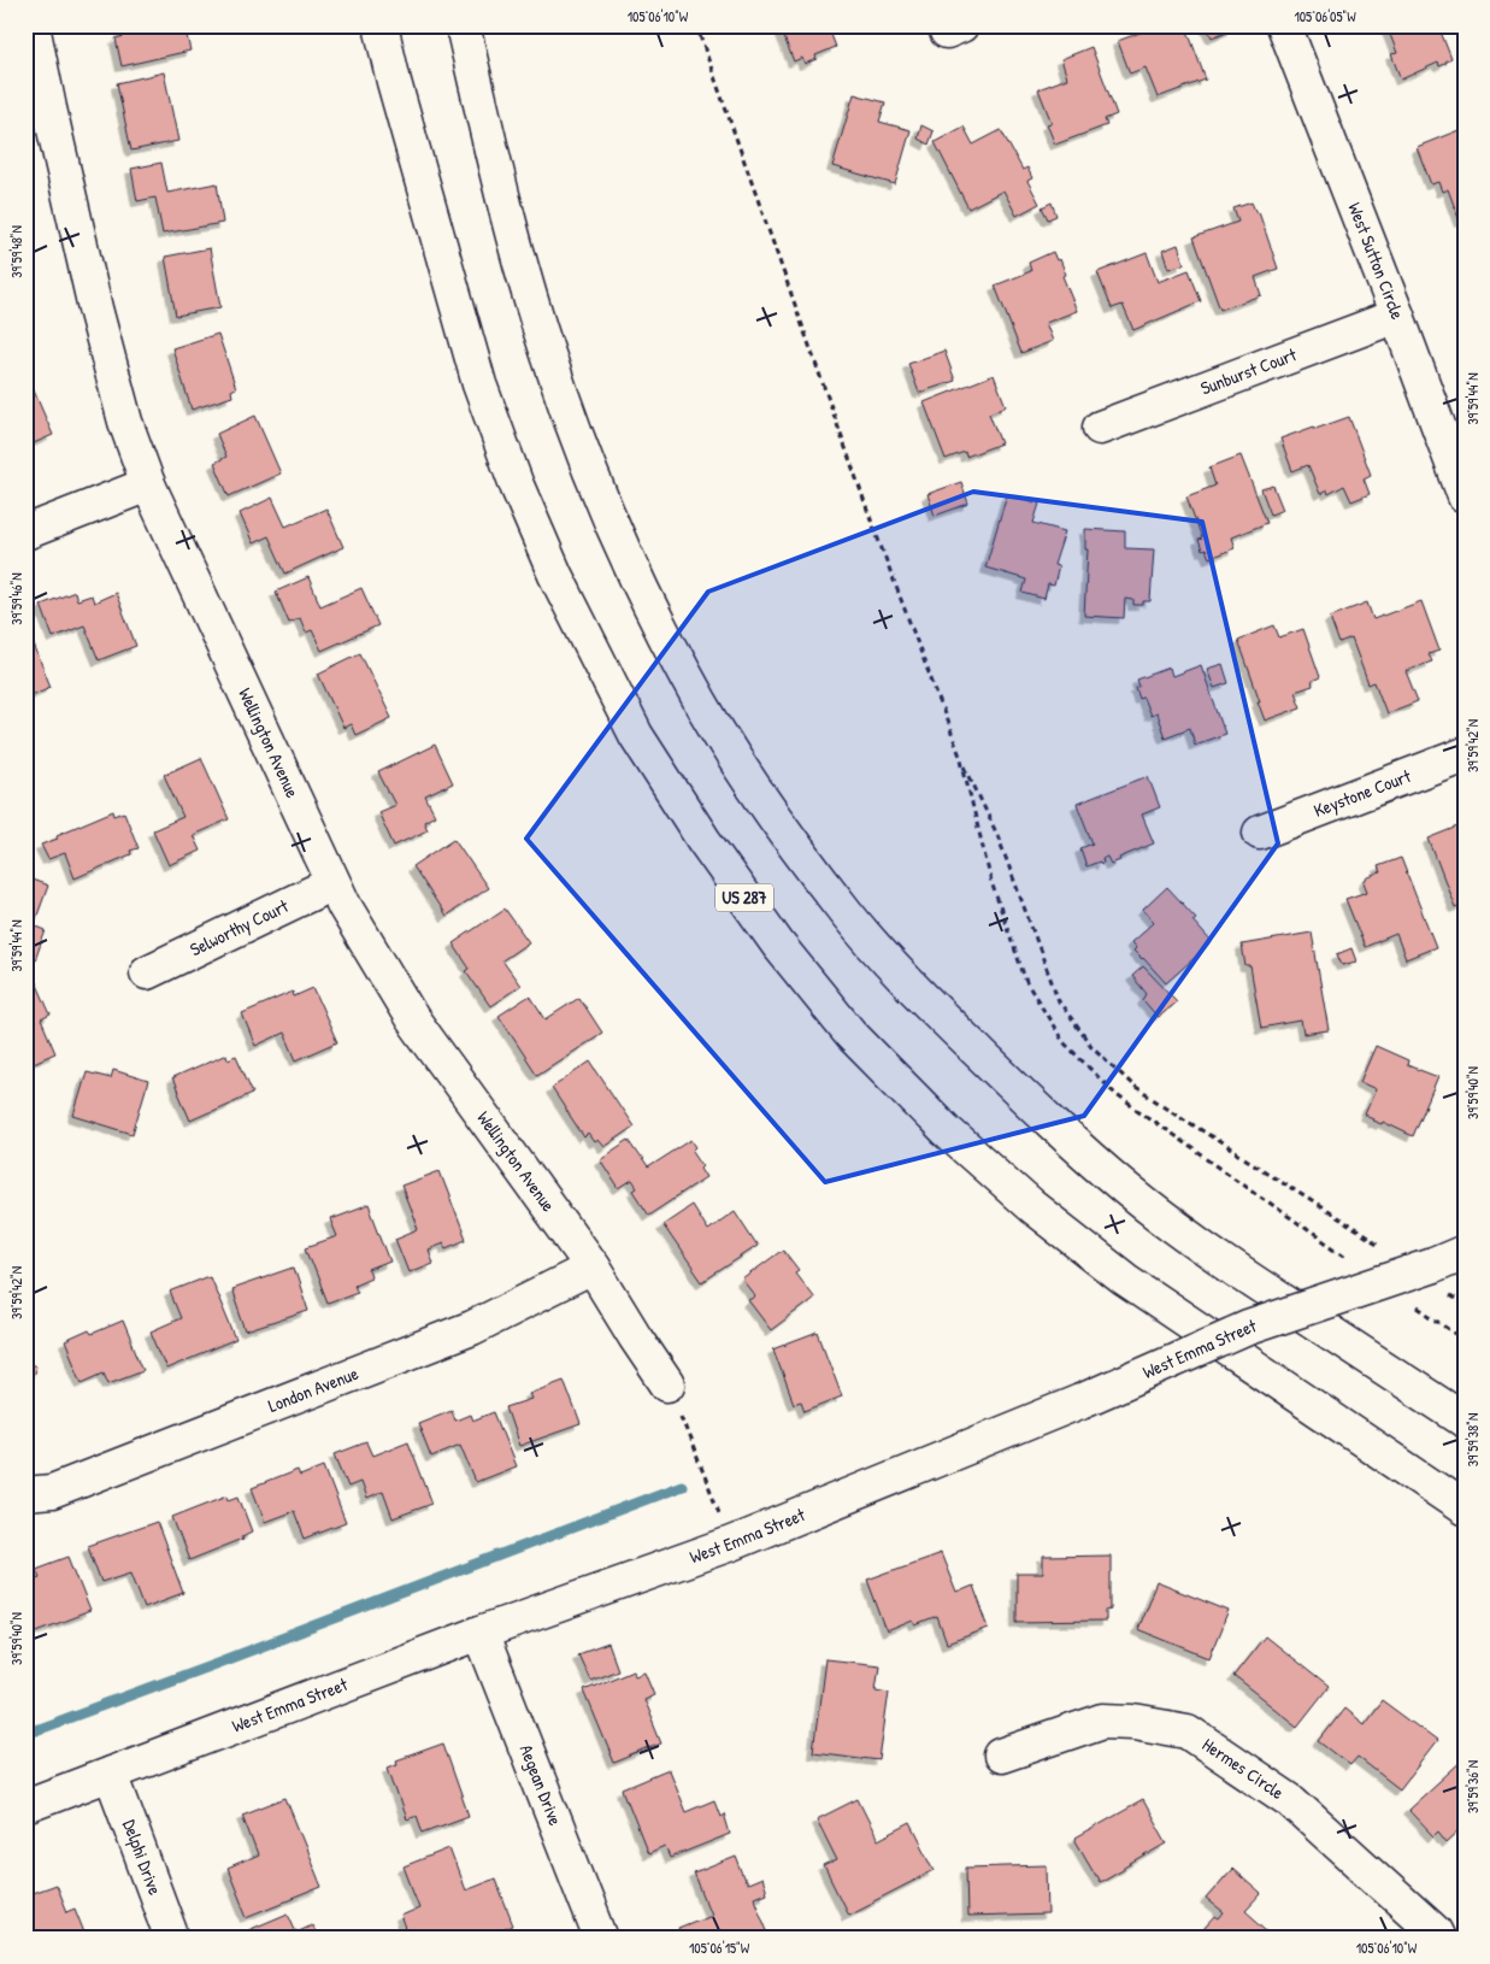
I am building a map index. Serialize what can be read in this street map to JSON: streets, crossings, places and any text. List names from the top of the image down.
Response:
{
  "streets": {
    "street": [
      "West Sutton Circle",
      "Sunburst Court",
      "Wellington Avenue",
      "Keystone Court",
      "US 287",
      "Selworthy Court",
      "West Emma Street",
      "London Avenue",
      "Hermes Circle",
      "Aegean Drive",
      "Delphi Drive"
    ]
  },
  "crossings": [
    ["West Sutton Circle", "Sunburst Court"],
    ["Wellington Avenue", "Selworthy Court"],
    ["Wellington Avenue", "London Avenue"],
    ["West Emma Street", "Aegean Drive"],
    ["West Emma Street", "Delphi Drive"]
  ],
  "coordinates": [
    "105°06'10\"W",
    "105°06'05\"W",
    "39°59'48\"N",
    "39°59'44\"N",
    "39°59'46\"N",
    "39°59'42\"N",
    "39°59'40\"N",
    "39°59'38\"N",
    "39°59'36\"N",
    "105°06'15\"W"
  ]
}
